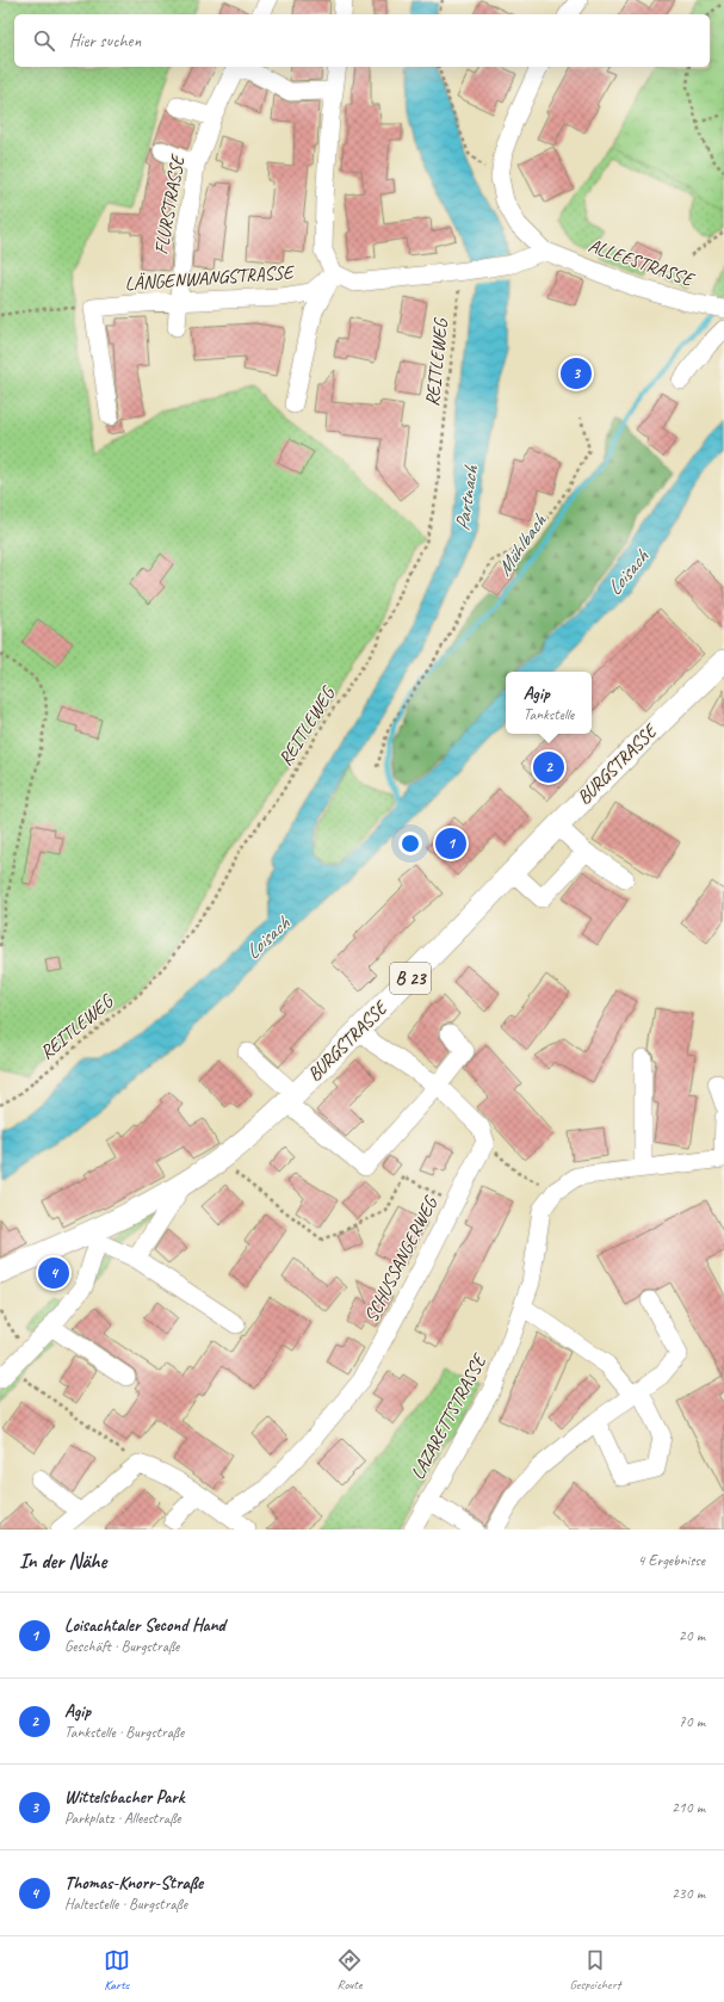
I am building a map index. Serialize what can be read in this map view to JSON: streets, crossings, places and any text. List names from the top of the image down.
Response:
{
  "streets": {
    "main road": ["BURGSTRASSE", "B 23"],
    "street": [
      "FLURSTRASSE",
      "ALLEESTRASSE",
      "LÄNGENWANGSTRASSE",
      "SCHUSSANGERWEG",
      "LAZARETTSTRASSE"
    ],
    "path": ["REITLEWEG"]
  },
  "crossings": [
    ["FLURSTRASSE", "LÄNGENWANGSTRASSE"]
  ],
  "water": ["Partnach", "Mühlbach", "Loisach"],
  "page": {
    "search": "Hier suchen",
    "pins": [
      "3",
      "2",
      "1",
      "4"
    ],
    "popup": ["Agip", "Tankstelle"],
    "heading": ["In der Nähe", "4 Ergebnisse"],
    "list": [
      {
        "mark": "1",
        "name": "Loisachtaler Second Hand",
        "note": "Geschäft · Burgstraße",
        "value": "20 m"
      },
      {
        "mark": "2",
        "name": "Agip",
        "note": "Tankstelle · Burgstraße",
        "value": "70 m"
      },
      {
        "mark": "3",
        "name": "Wittelsbacher Park",
        "note": "Parkplatz · Alleestraße",
        "value": "210 m"
      },
      {
        "mark": "4",
        "name": "Thomas-Knorr-Straße",
        "note": "Haltestelle · Burgstraße",
        "value": "230 m"
      }
    ],
    "nav": ["Karte", "Route", "Gespeichert"]
  }
}
